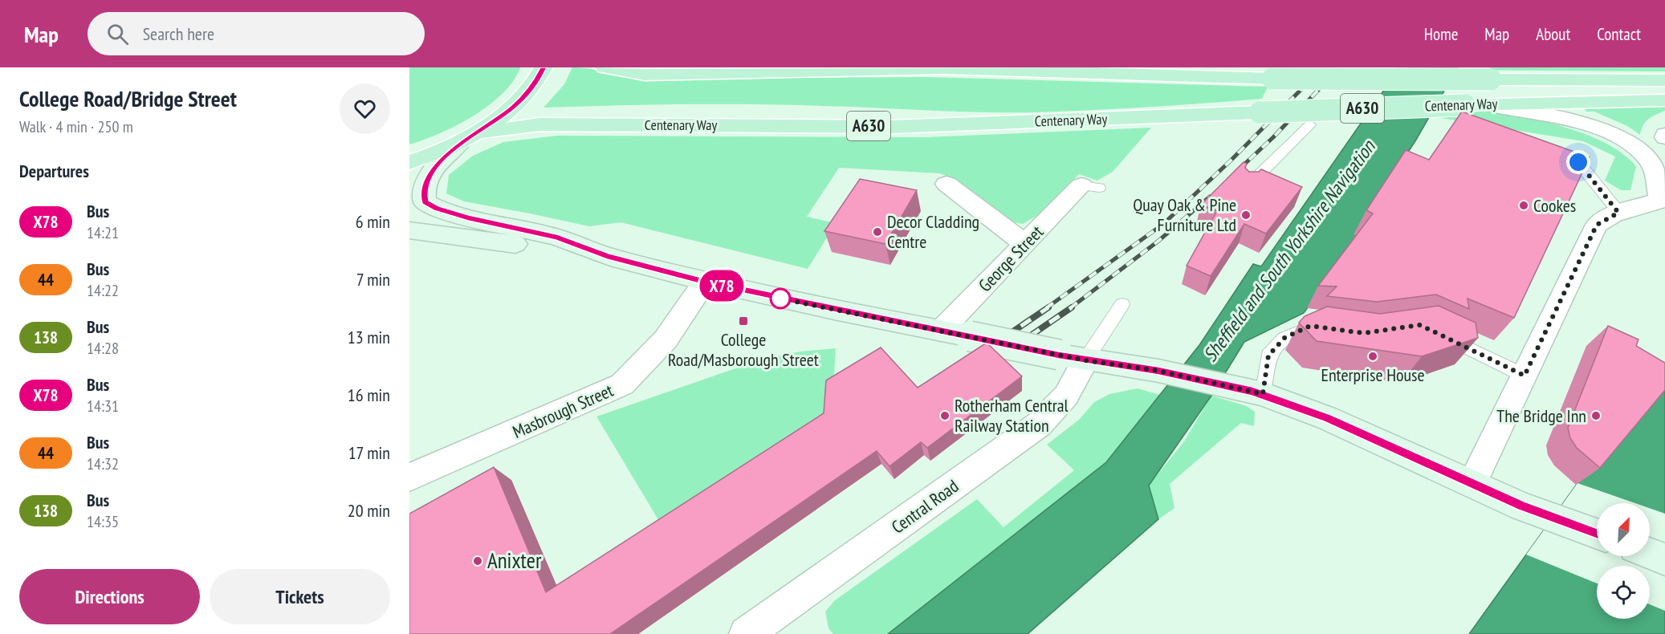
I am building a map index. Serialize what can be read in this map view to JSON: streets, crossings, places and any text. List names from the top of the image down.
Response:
{
  "streets": {
    "main road": ["Centenary Way", "A630"],
    "street": ["George Street", "Masbrough Street", "Central Road"]
  },
  "crossings": [
    ["Centenary Way", "A630"]
  ],
  "water": ["Sheffield and South Yorkshire Navigation"],
  "places": {
    "other": [
      "Cookes",
      "Quay Oak & Pine Furniture Ltd",
      "Decor Cladding Centre",
      "Enterprise House",
      "Rotherham Central Railway Station",
      "The Bridge Inn",
      "Anixter"
    ],
    "transit": ["College Road/Masborough Street"]
  },
  "lines": ["bus line X78"],
  "north": "top right",
  "page": {
    "header": "Map",
    "search": "Search here",
    "nav": [
      "Home",
      "Map",
      "About",
      "Contact"
    ],
    "heading": [
      ["College Road/Bridge Street", "Walk · 4 min · 250 m"],
      "Departures"
    ],
    "on_map": "X78",
    "list": [
      {
        "mark": "X78",
        "name": "Bus",
        "note": "14:21",
        "value": "6 min"
      },
      {
        "mark": "44",
        "name": "Bus",
        "note": "14:22",
        "value": "7 min"
      },
      {
        "mark": "138",
        "name": "Bus",
        "note": "14:28",
        "value": "13 min"
      },
      {
        "mark": "X78",
        "name": "Bus",
        "note": "14:31",
        "value": "16 min"
      },
      {
        "mark": "44",
        "name": "Bus",
        "note": "14:32",
        "value": "17 min"
      },
      {
        "mark": "138",
        "name": "Bus",
        "note": "14:35",
        "value": "20 min"
      }
    ],
    "buttons": ["Directions", "Tickets"]
  }
}
